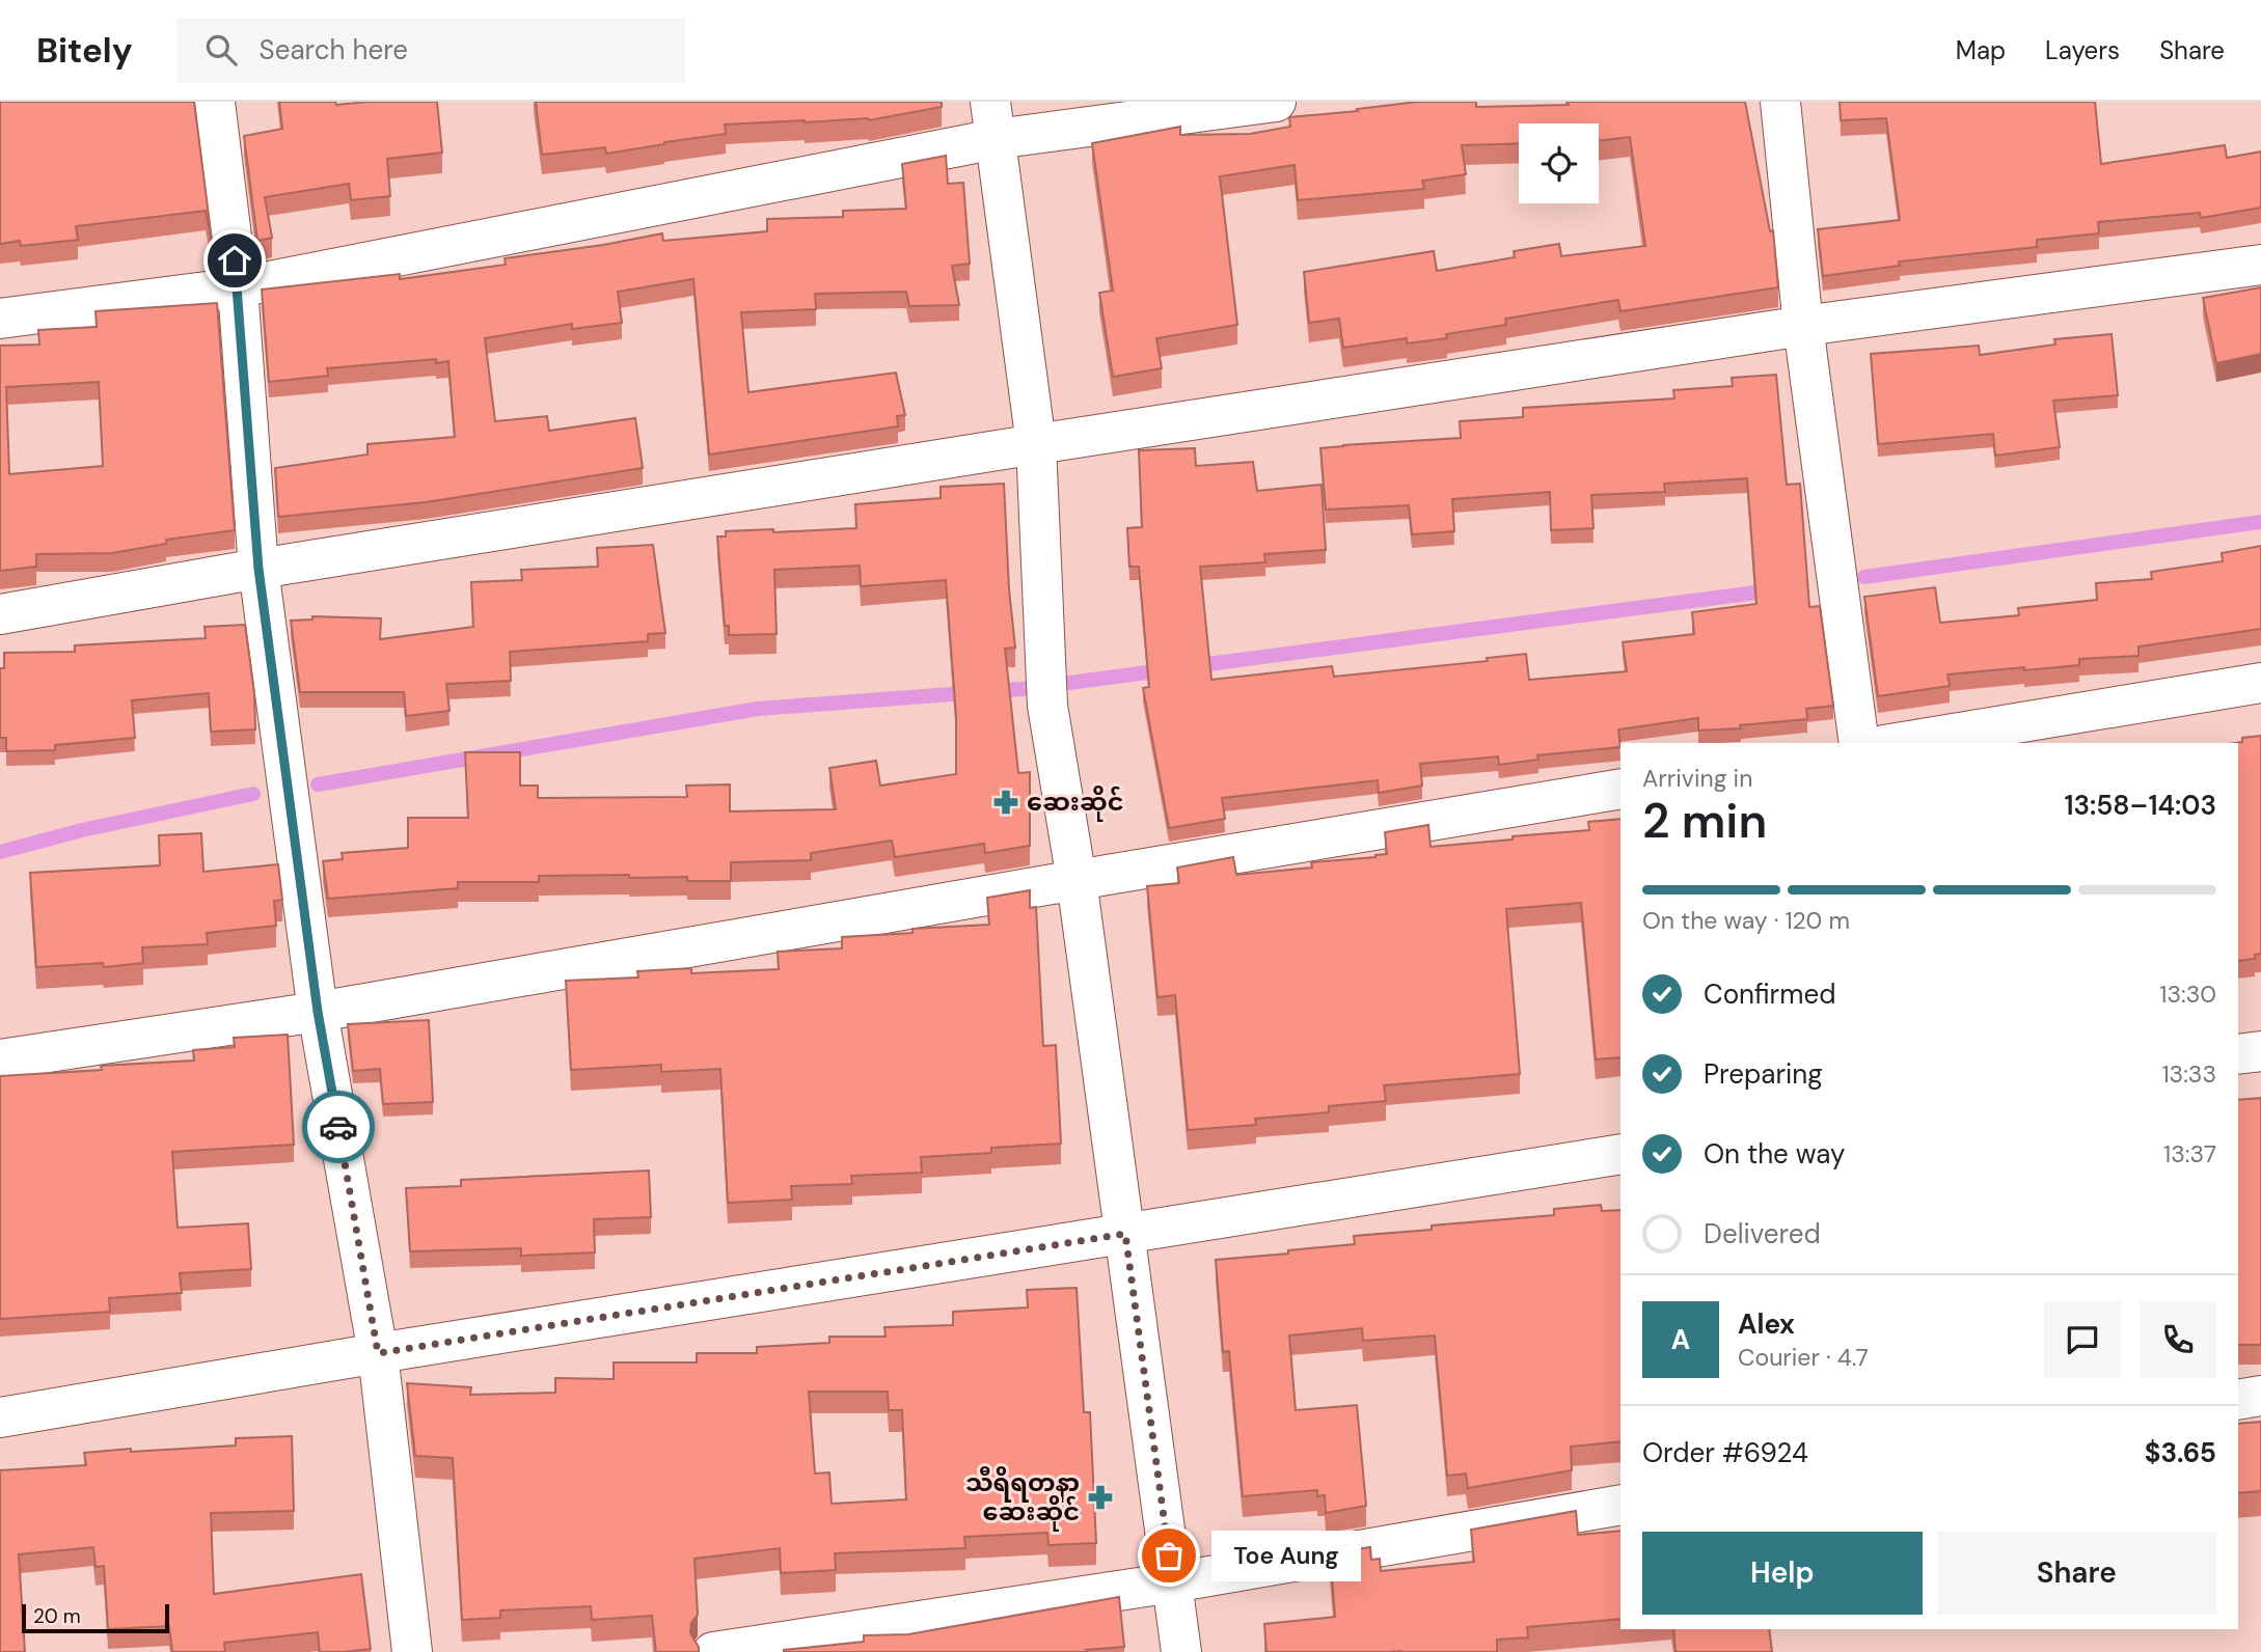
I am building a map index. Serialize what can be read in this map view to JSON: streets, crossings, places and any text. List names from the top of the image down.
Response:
{
  "places": {
    "pharmacy": ["ဆေးဆိုင်", "သီရိရတနာ ဆေးဆိုင်"],
    "other": ["Toe Aung"]
  },
  "scale_bar": "20 m",
  "page": {
    "header": "Bitely",
    "search": "Search here",
    "nav": ["Map", "Layers", "Share"],
    "heading": ["2 min", "Arriving in", "13:58–14:03"],
    "panel": [
      "Alex",
      "Courier · 4.7",
      "Order #6924",
      "$3.65"
    ],
    "bar": "On the way · 120 m",
    "list": [
      ["Confirmed", "13:30"],
      ["Preparing", "13:33"],
      ["On the way", "13:37"],
      "Delivered"
    ],
    "round": "A",
    "buttons": ["Help", "Share"],
    "bubble": "Toe Aung",
    "scale": "20 m"
  }
}
